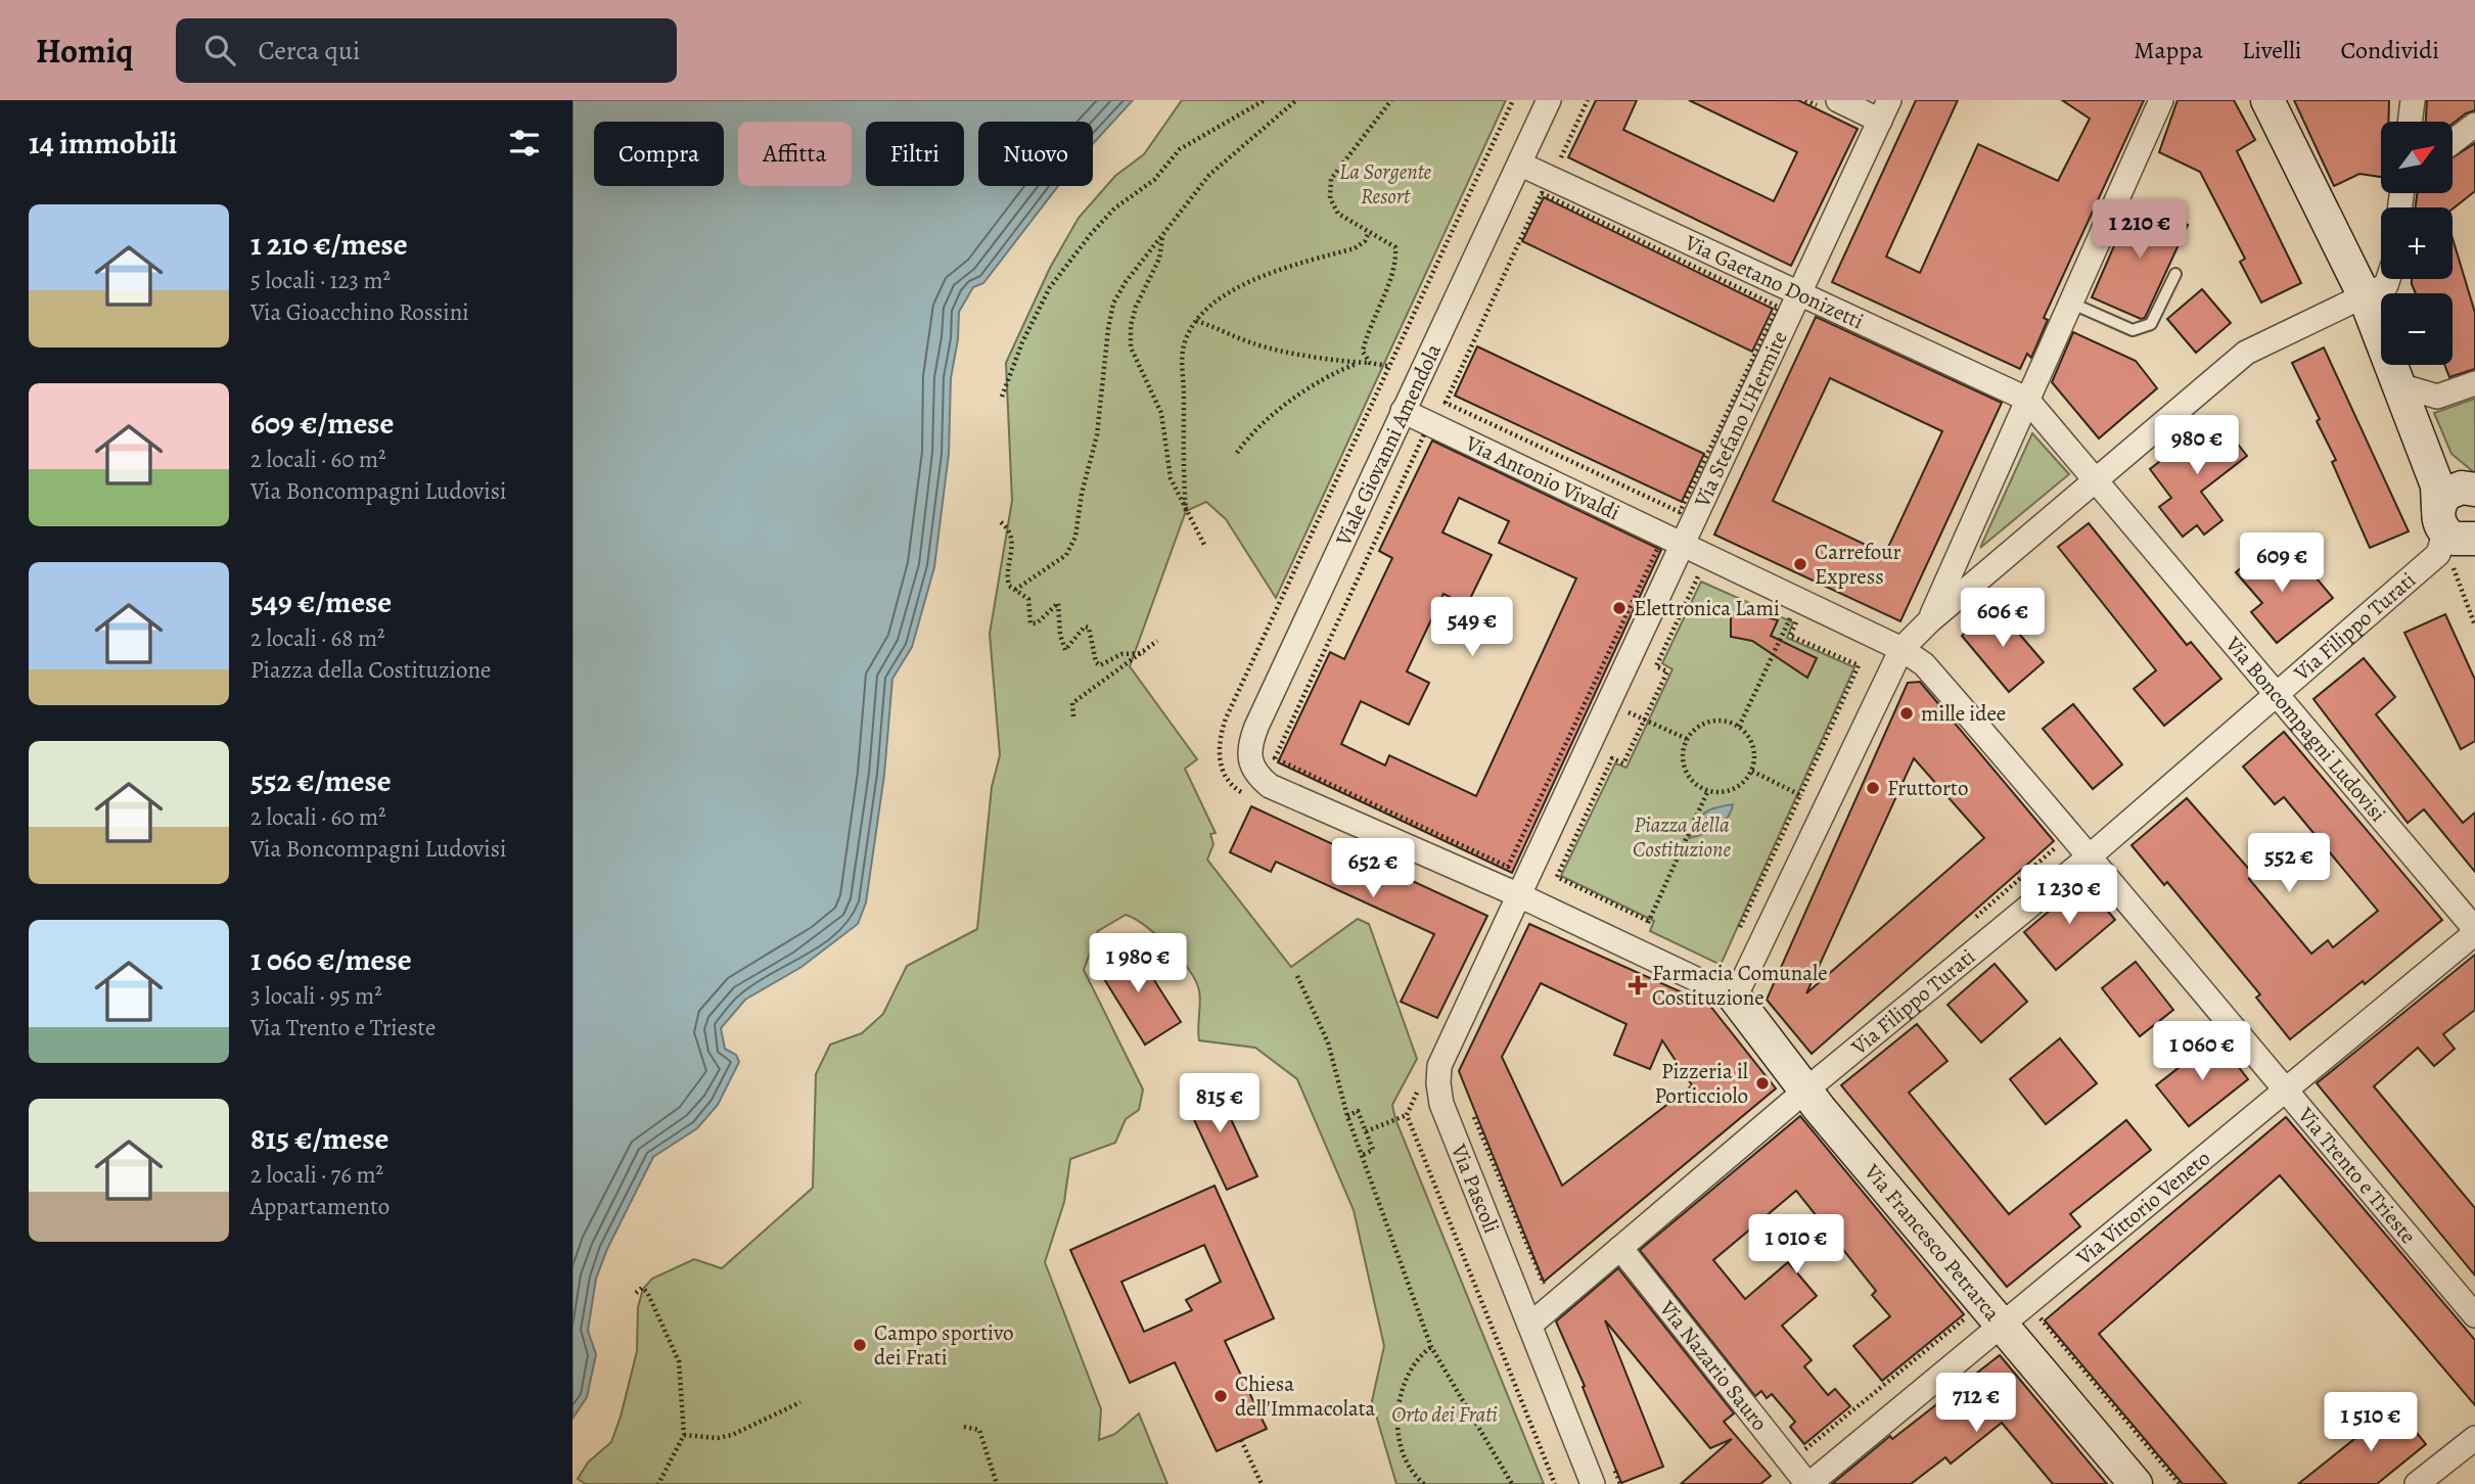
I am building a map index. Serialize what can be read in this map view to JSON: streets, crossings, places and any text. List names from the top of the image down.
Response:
{
  "streets": {
    "street": [
      "Via Gaetano Donizetti",
      "Via Stefano L'Hermite",
      "Viale Giovanni Amendola",
      "Via Antonio Vivaldi",
      "Via Filippo Turati",
      "Via Boncompagni Ludovisi",
      "Via Trento e Trieste",
      "Via Pascoli",
      "Via Vittorio Veneto",
      "Via Francesco Petrarca",
      "Via Nazario Sauro"
    ]
  },
  "crossings": [
    ["Via Gaetano Donizetti", "Via Stefano L'Hermite"],
    ["Via Gaetano Donizetti", "Viale Giovanni Amendola"],
    ["Via Gaetano Donizetti", "Via Boncompagni Ludovisi"],
    ["Via Stefano L'Hermite", "Via Antonio Vivaldi"],
    ["Viale Giovanni Amendola", "Via Antonio Vivaldi"],
    ["Viale Giovanni Amendola", "Via Pascoli"],
    ["Via Filippo Turati", "Via Boncompagni Ludovisi"],
    ["Via Filippo Turati", "Via Trento e Trieste"],
    ["Via Filippo Turati", "Via Pascoli"],
    ["Via Filippo Turati", "Via Francesco Petrarca"],
    ["Via Filippo Turati", "Via Nazario Sauro"],
    ["Via Boncompagni Ludovisi", "Via Vittorio Veneto"],
    ["Via Trento e Trieste", "Via Vittorio Veneto"],
    ["Via Vittorio Veneto", "Via Francesco Petrarca"],
    ["Via Vittorio Veneto", "Via Nazario Sauro"]
  ],
  "parks": ["La Sorgente Resort", "Piazza della Costituzione", "Orto dei Frati"],
  "places": {
    "other": [
      "Carrefour Express",
      "Elettronica Lami",
      "mille idee",
      "Fruttorto",
      "Pizzeria il Porticciolo",
      "Campo sportivo dei Frati",
      "Chiesa dell'Immacolata"
    ],
    "health": ["Farmacia Comunale Costituzione"]
  },
  "north": "top right",
  "page": {
    "header": "Homiq",
    "search": "Cerca qui",
    "nav": ["Mappa", "Livelli", "Condividi"],
    "heading": "14 immobili",
    "map_buttons": ["+", "−"],
    "chip": [
      "Compra",
      "Affitta",
      "Filtri",
      "Nuovo"
    ],
    "list": [
      {
        "name": "1 210 €/mese",
        "note": "5 locali · 123 m² · Via Gioacchino Rossini"
      },
      {
        "name": "609 €/mese",
        "note": "2 locali · 60 m² · Via Boncompagni Ludovisi"
      },
      {
        "name": "549 €/mese",
        "note": "2 locali · 68 m² · Piazza della Costituzione"
      },
      {
        "name": "552 €/mese",
        "note": "2 locali · 60 m² · Via Boncompagni Ludovisi"
      },
      {
        "name": "1 060 €/mese",
        "note": "3 locali · 95 m² · Via Trento e Trieste"
      },
      {
        "name": "815 €/mese",
        "note": "2 locali · 76 m² · Appartamento"
      }
    ],
    "price": [
      "1 210 €",
      "980 €",
      "609 €",
      "606 €",
      "549 €",
      "552 €",
      "652 €",
      "1 230 €",
      "1 980 €",
      "1 060 €",
      "815 €",
      "1 010 €",
      "712 €",
      "1 510 €"
    ]
  }
}
